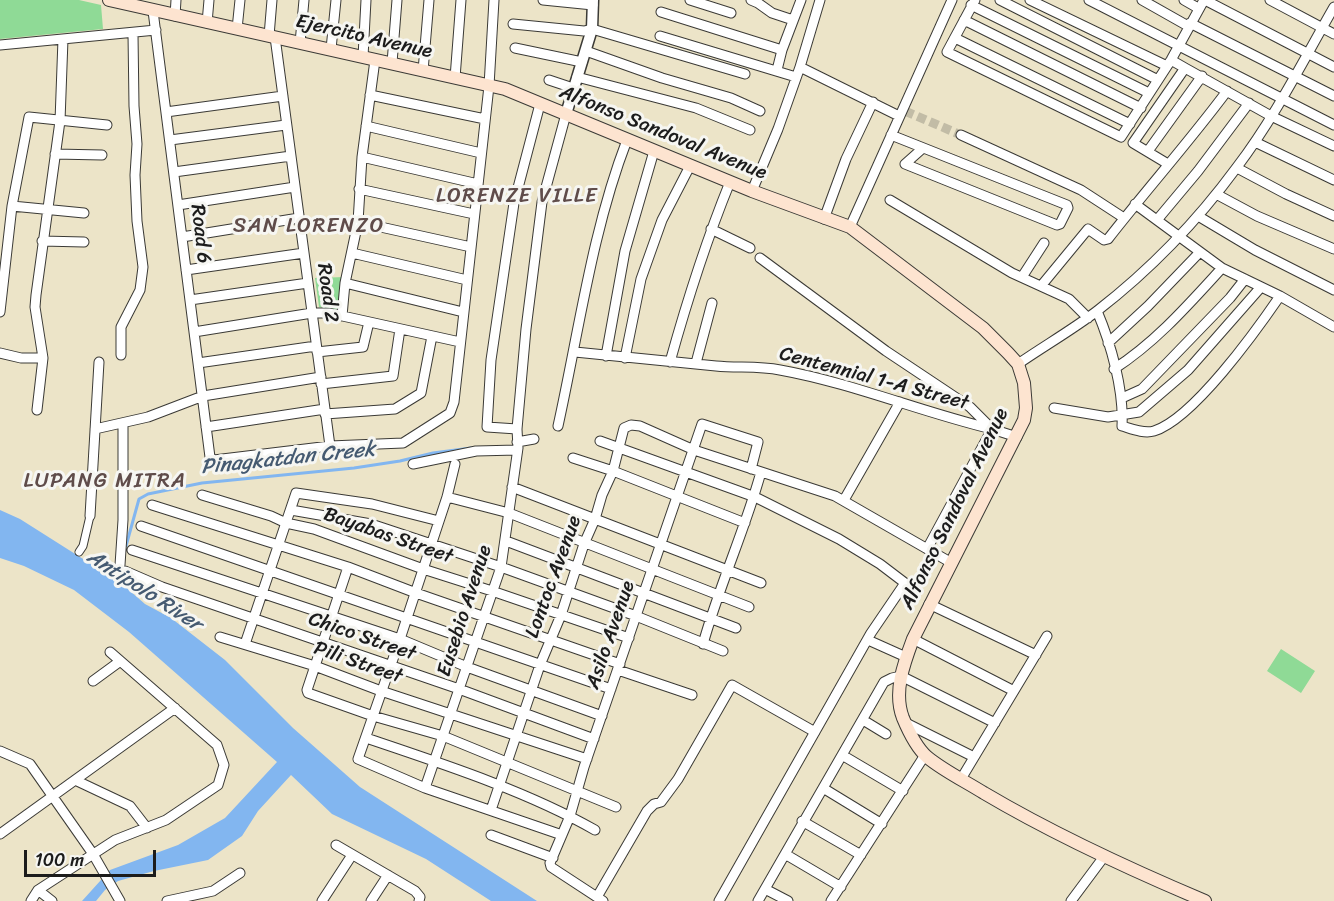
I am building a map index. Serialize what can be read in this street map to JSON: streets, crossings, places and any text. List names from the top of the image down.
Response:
{
  "streets": {
    "main road": ["Ejercito Avenue", "Alfonso Sandoval Avenue"],
    "street": [
      "Road 6",
      "Road 2",
      "Centennial 1-A Street",
      "Bayabas Street",
      "Lontoc Avenue",
      "Eusebio Avenue",
      "Asilo Avenue",
      "Chico Street",
      "Pili Street"
    ]
  },
  "crossings": [
    ["Ejercito Avenue", "Alfonso Sandoval Avenue"],
    ["Ejercito Avenue", "Road 6"],
    ["Ejercito Avenue", "Road 2"],
    ["Alfonso Sandoval Avenue", "Centennial 1-A Street"],
    ["Alfonso Sandoval Avenue", "Eusebio Avenue"],
    ["Road 6", "Road 2"],
    ["Bayabas Street", "Lontoc Avenue"],
    ["Bayabas Street", "Eusebio Avenue"],
    ["Bayabas Street", "Asilo Avenue"],
    ["Lontoc Avenue", "Asilo Avenue"],
    ["Lontoc Avenue", "Chico Street"],
    ["Lontoc Avenue", "Pili Street"],
    ["Eusebio Avenue", "Chico Street"],
    ["Eusebio Avenue", "Pili Street"],
    ["Asilo Avenue", "Chico Street"],
    ["Asilo Avenue", "Pili Street"]
  ],
  "districts": ["LORENZE VILLE", "SAN LORENZO", "LUPANG MITRA"],
  "water": ["Pinagkatdan Creek", "Antipolo River"],
  "scale_bar": "100 m"
}
